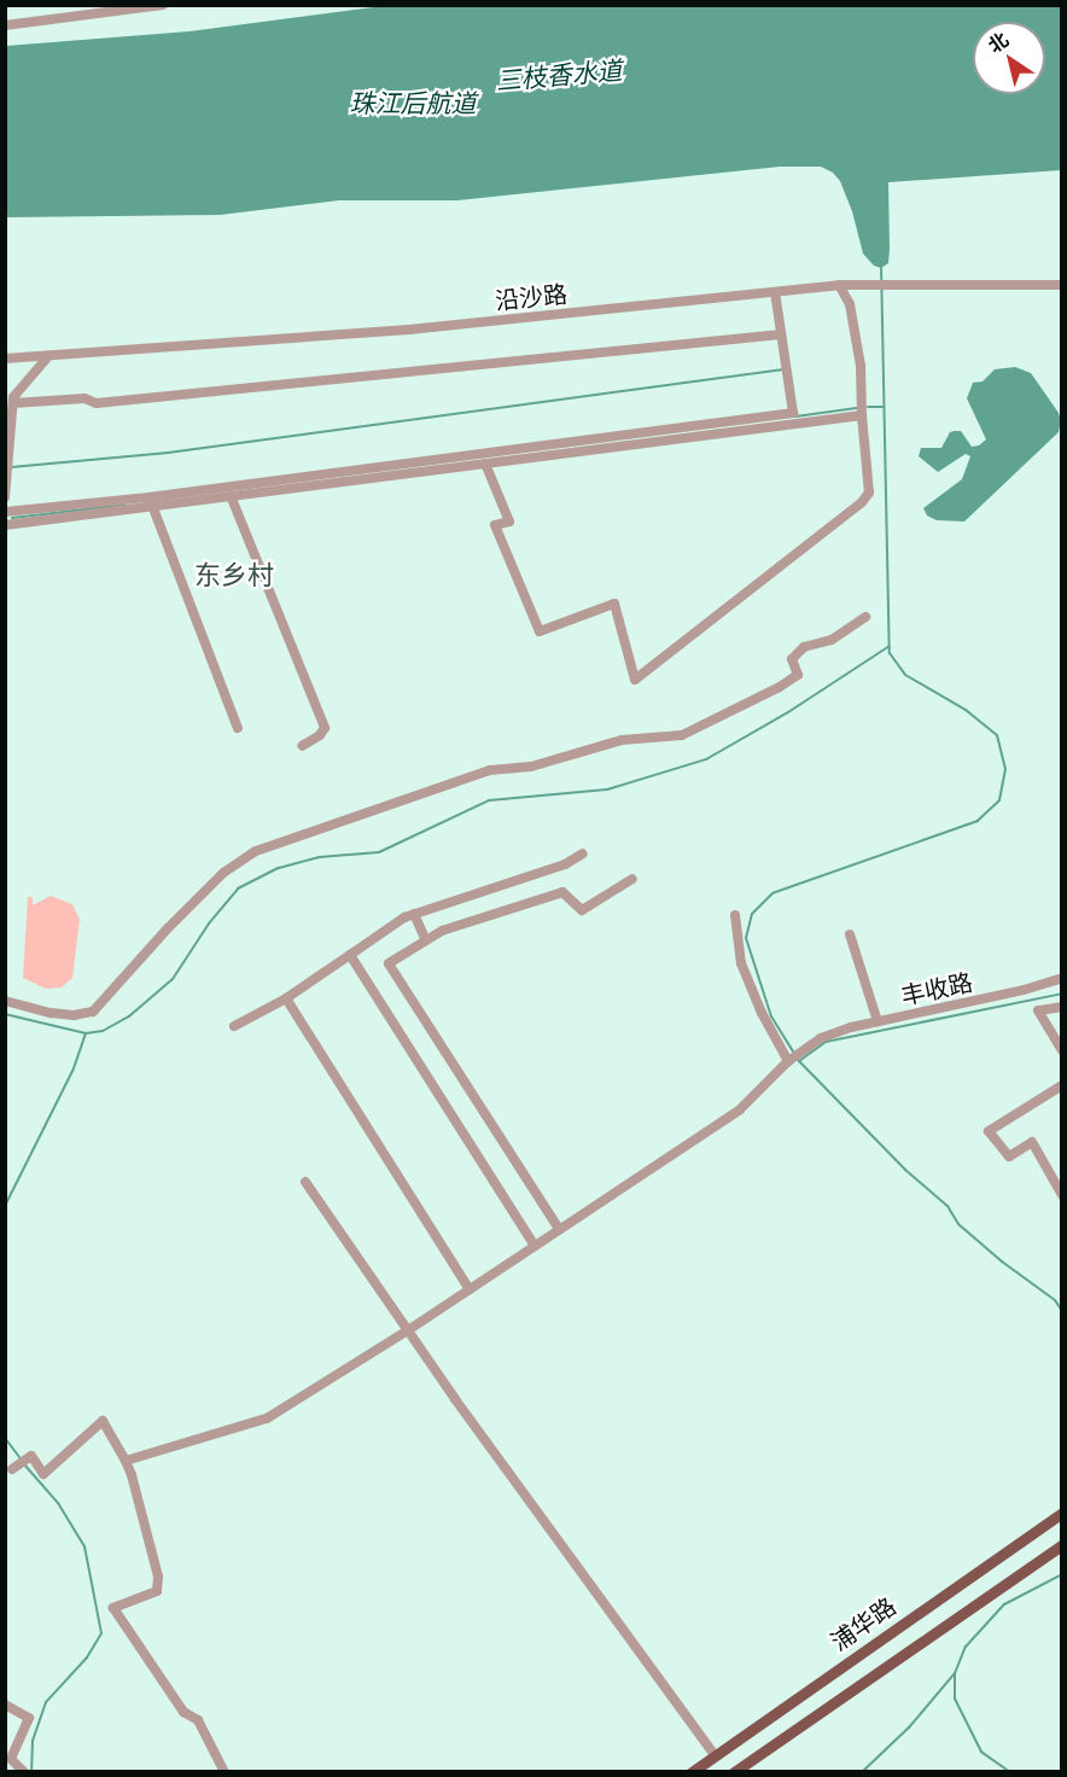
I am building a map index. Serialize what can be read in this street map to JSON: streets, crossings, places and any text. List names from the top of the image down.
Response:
{
  "streets": {
    "main road": ["浦华路"],
    "street": ["沿沙路", "丰收路"]
  },
  "districts": ["东乡村"],
  "water": ["三枝香水道", "珠江后航道"],
  "north": "top left"
}
